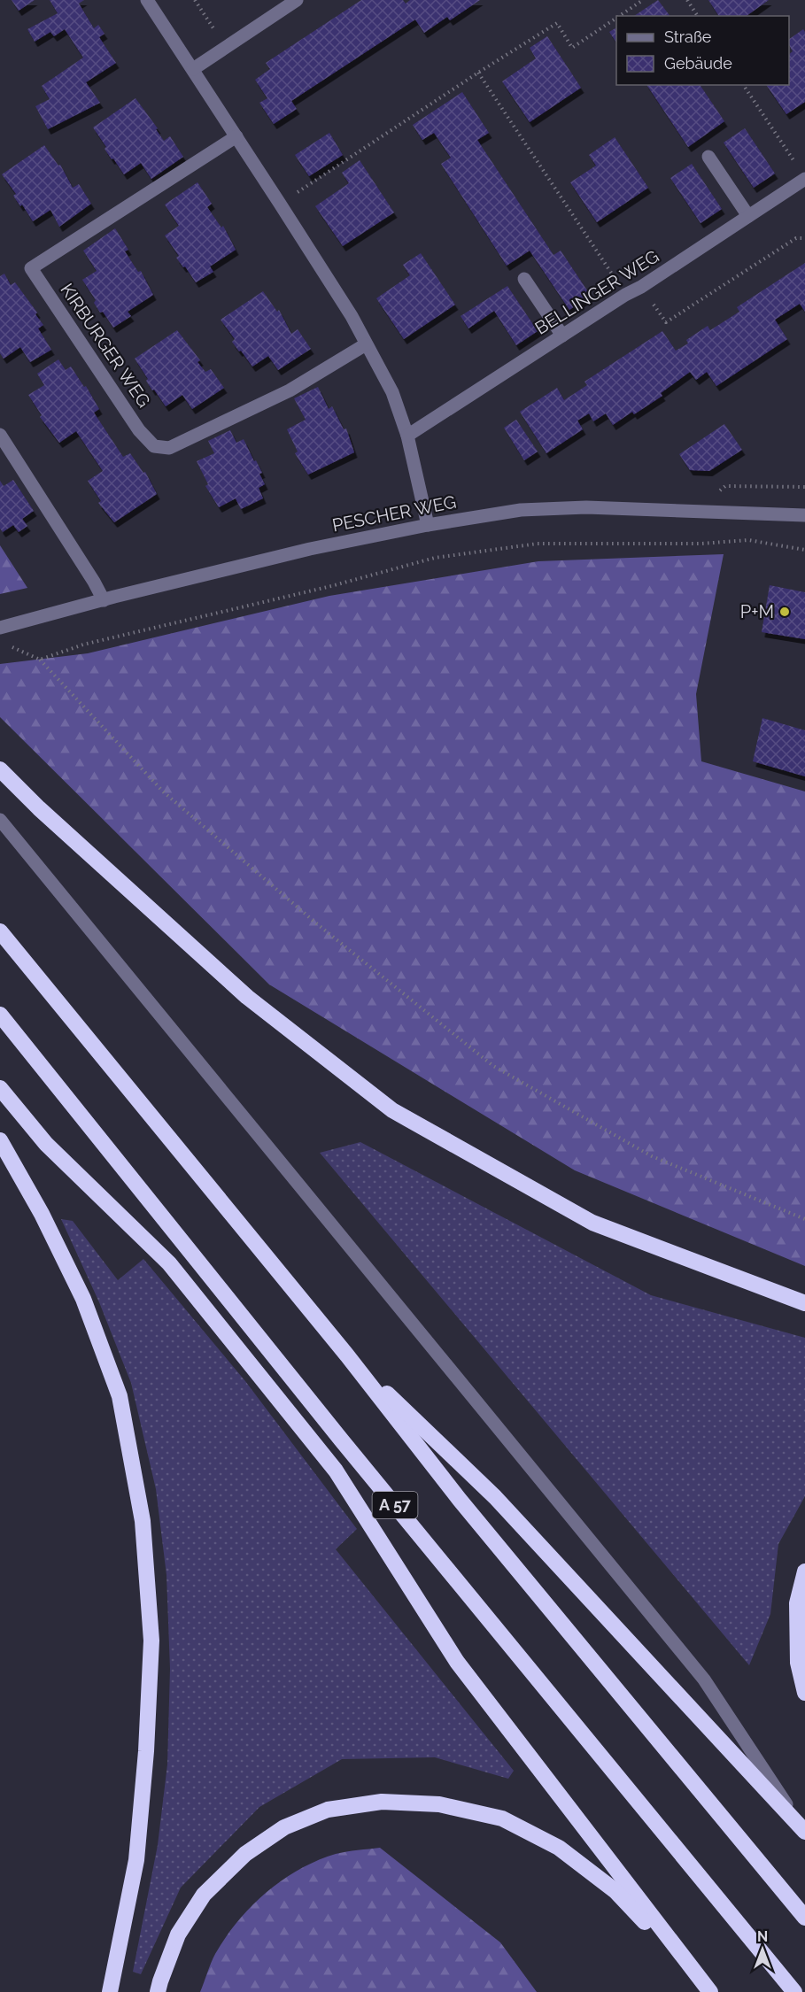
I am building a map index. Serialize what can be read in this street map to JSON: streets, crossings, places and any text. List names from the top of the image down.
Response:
{
  "streets": {
    "highway": ["A 57"],
    "street": ["BELLINGER WEG", "KIRBURGER WEG", "PESCHER WEG"]
  },
  "places": ["P+M"],
  "legend": ["Straße", "Gebäude"],
  "north": "top"
}
